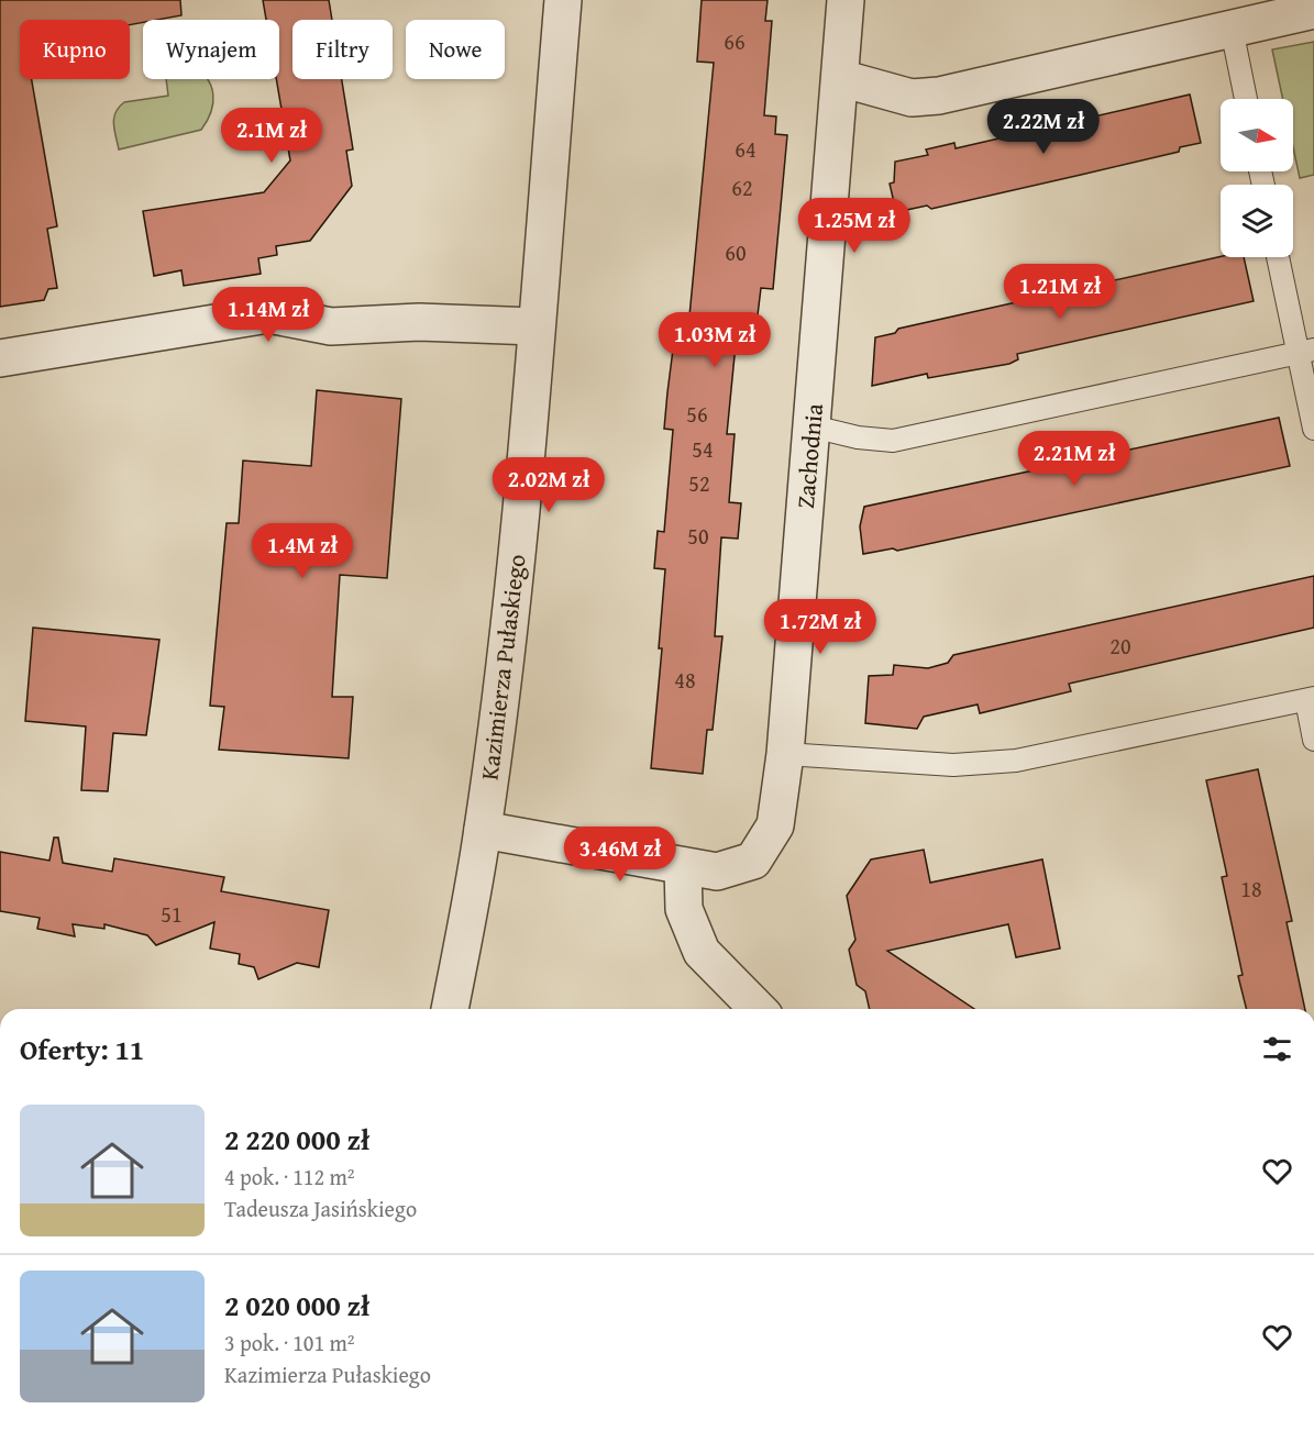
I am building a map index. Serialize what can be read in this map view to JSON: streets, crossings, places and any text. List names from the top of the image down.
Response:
{
  "streets": {
    "street": ["Zachodnia", "Kazimierza Pułaskiego"]
  },
  "crossings": [
    ["Zachodnia", "Kazimierza Pułaskiego"]
  ],
  "house_numbers": [
    "66",
    "64",
    "62",
    "60",
    "56",
    "54",
    "52",
    "50",
    "20",
    "48",
    "18",
    "51"
  ],
  "north": "right",
  "page": {
    "chip": [
      "Kupno",
      "Wynajem",
      "Filtry",
      "Nowe"
    ],
    "price": [
      "2.22M zł",
      "2.1M zł",
      "1.25M zł",
      "1.21M zł",
      "1.14M zł",
      "1.03M zł",
      "2.21M zł",
      "2.02M zł",
      "1.4M zł",
      "1.72M zł",
      "3.46M zł"
    ],
    "heading": "Oferty: 11",
    "list": [
      {
        "name": "2 220 000 zł",
        "note": "4 pok. · 112 m² · Tadeusza Jasińskiego"
      },
      {
        "name": "2 020 000 zł",
        "note": "3 pok. · 101 m² · Kazimierza Pułaskiego"
      }
    ]
  }
}
